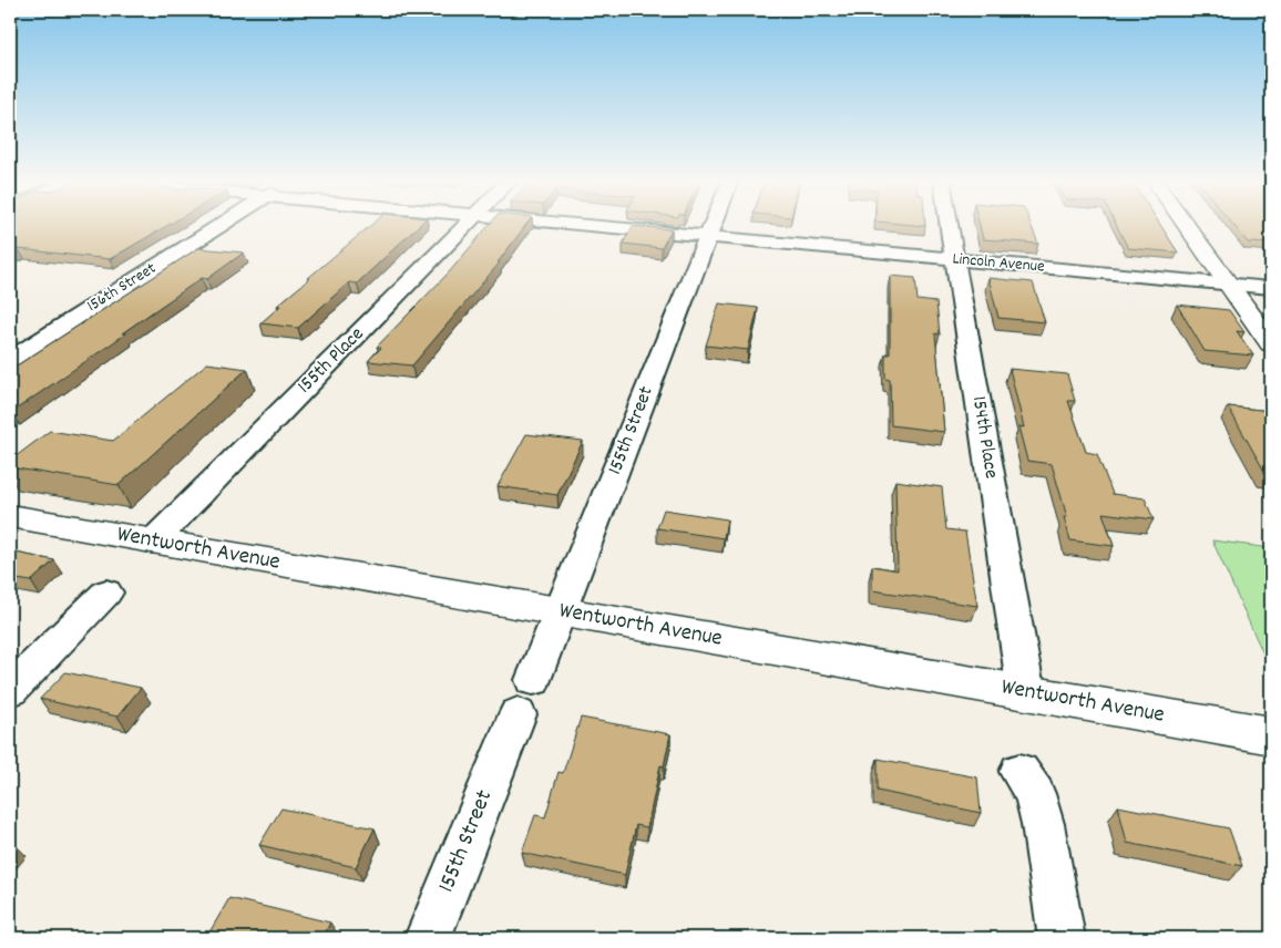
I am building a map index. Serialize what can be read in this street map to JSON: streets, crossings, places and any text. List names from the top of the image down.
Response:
{
  "streets": {
    "street": [
      "Lincoln Avenue",
      "156th Street",
      "155th Place",
      "155th Street",
      "154th Place",
      "Wentworth Avenue"
    ]
  },
  "crossings": [
    ["Lincoln Avenue", "155th Street"],
    ["Lincoln Avenue", "154th Place"],
    ["155th Place", "Wentworth Avenue"],
    ["155th Street", "Wentworth Avenue"],
    ["154th Place", "Wentworth Avenue"]
  ]
}
